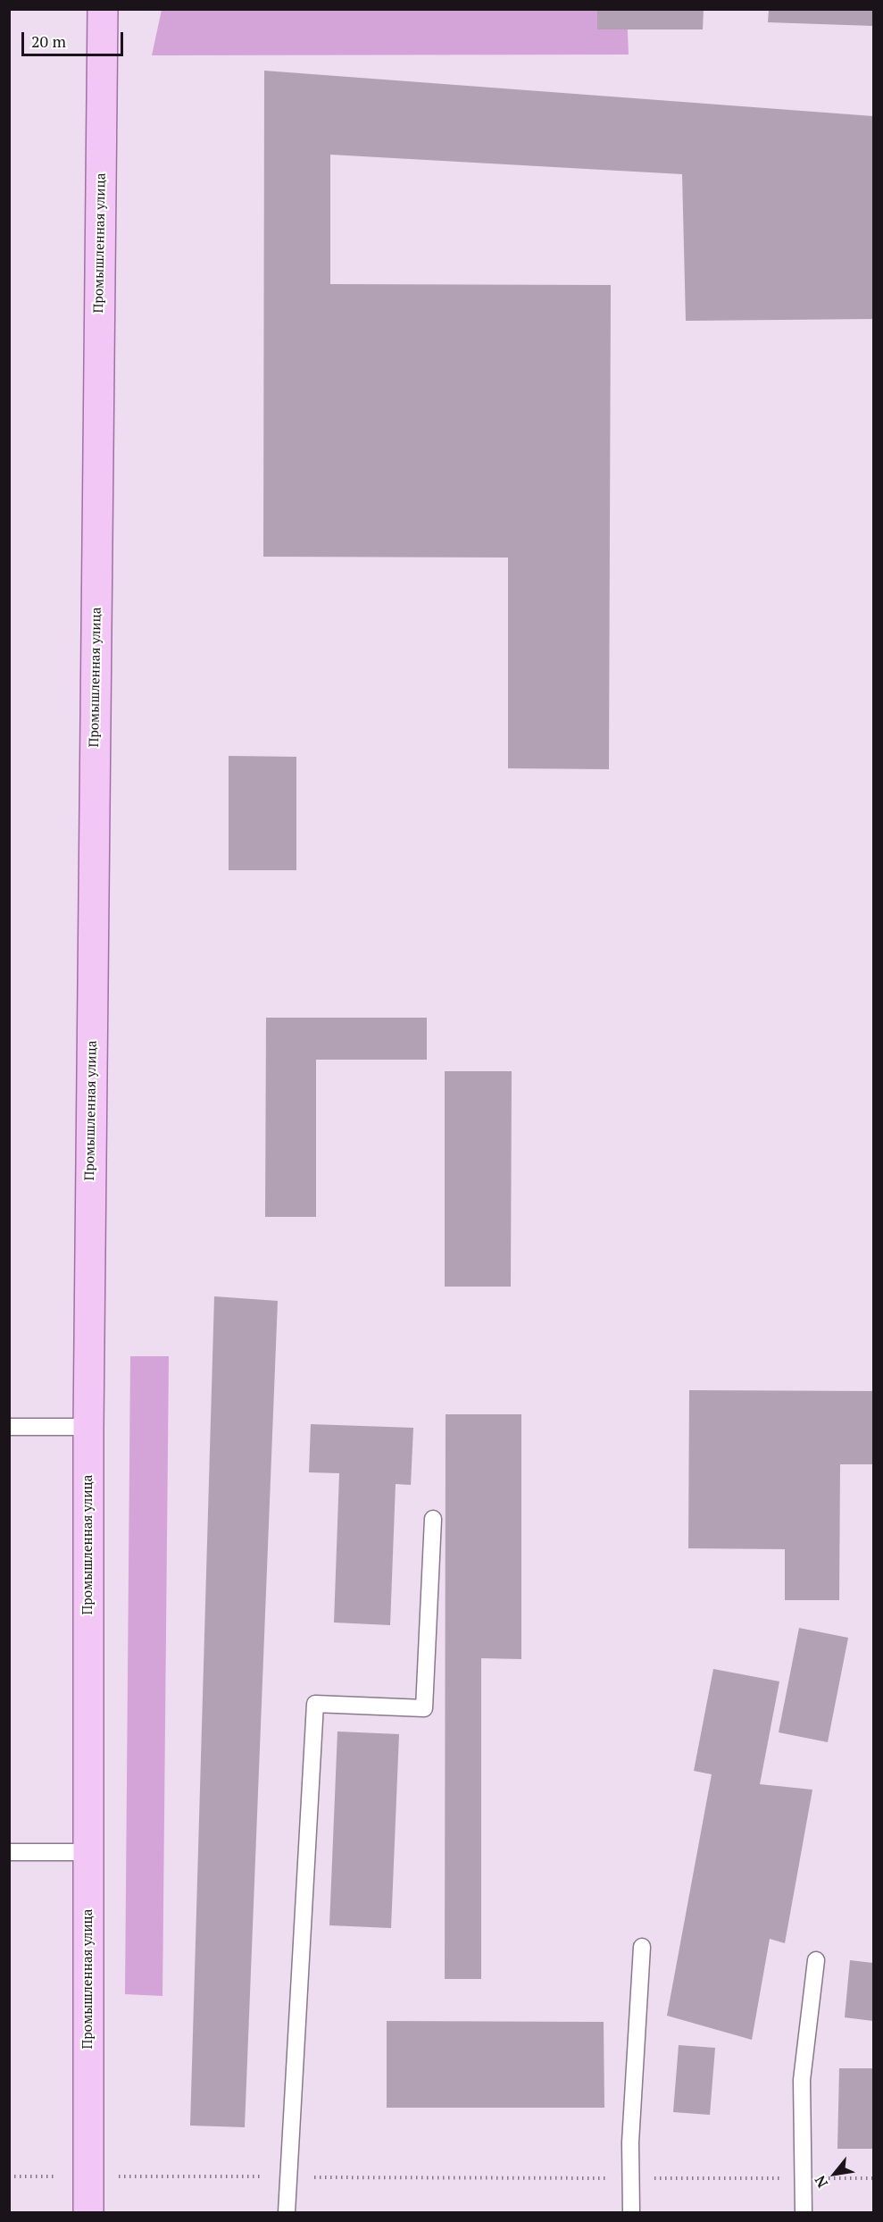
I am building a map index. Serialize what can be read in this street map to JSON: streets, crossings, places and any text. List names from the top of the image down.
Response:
{
  "streets": {
    "main road": ["Промышленная улица"]
  },
  "scale_bar": "20 m",
  "north": "bottom left"
}
